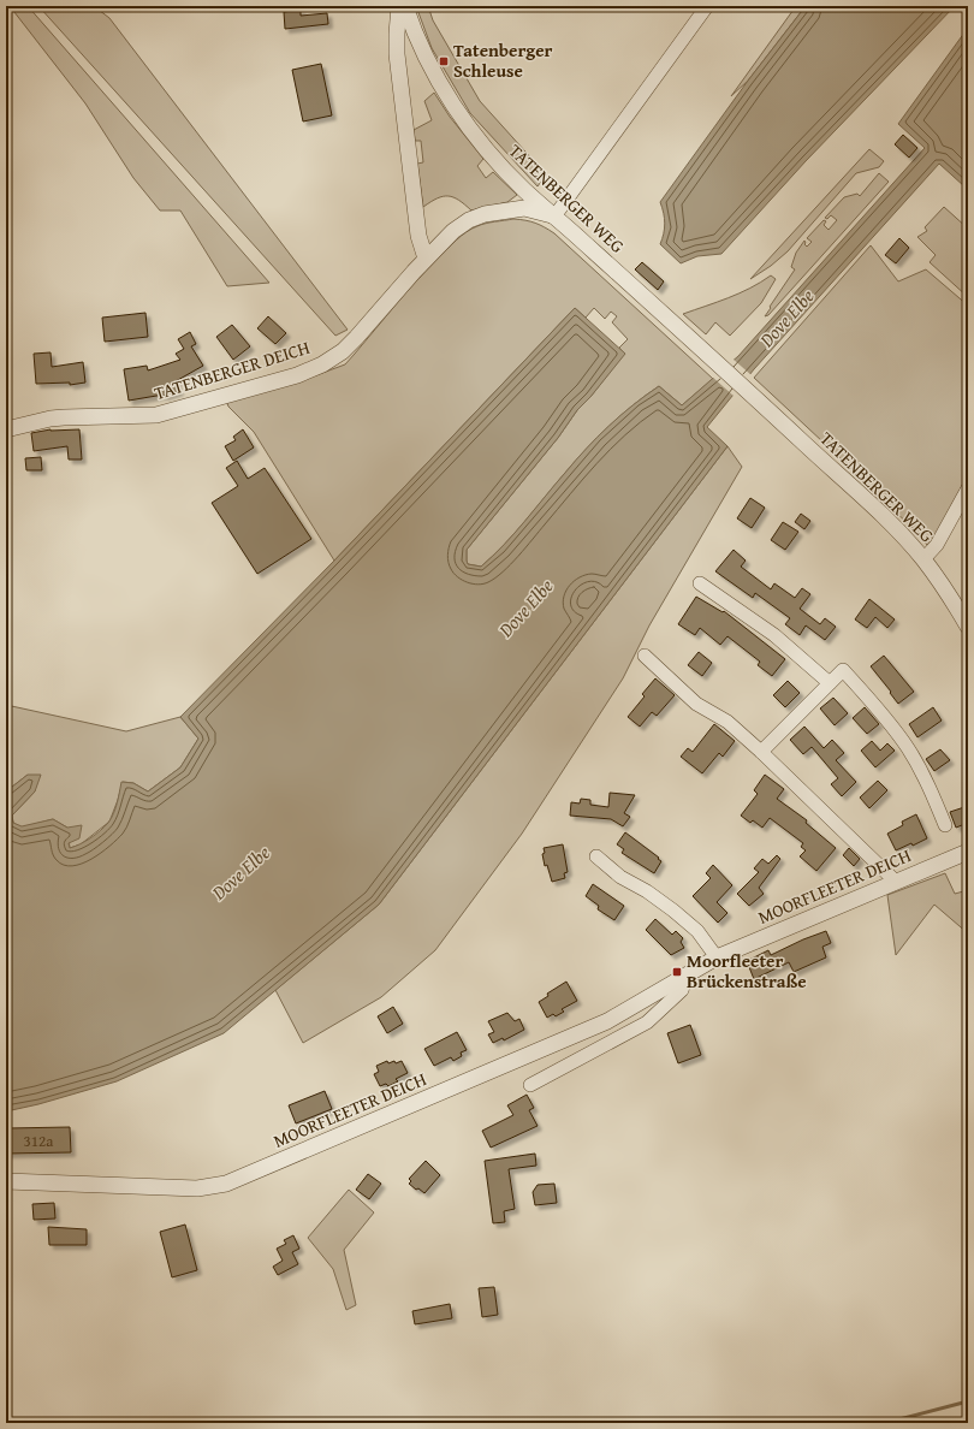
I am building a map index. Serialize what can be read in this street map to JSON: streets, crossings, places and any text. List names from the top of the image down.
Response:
{
  "streets": {
    "street": ["TATENBERGER WEG", "TATENBERGER DEICH", "MOORFLEETER DEICH"]
  },
  "crossings": [
    ["TATENBERGER WEG", "TATENBERGER DEICH"]
  ],
  "water": ["Dove Elbe"],
  "places": {
    "transit": ["Tatenberger Schleuse", "Moorfleeter Brückenstraße"]
  },
  "house_numbers": ["312a"]
}
